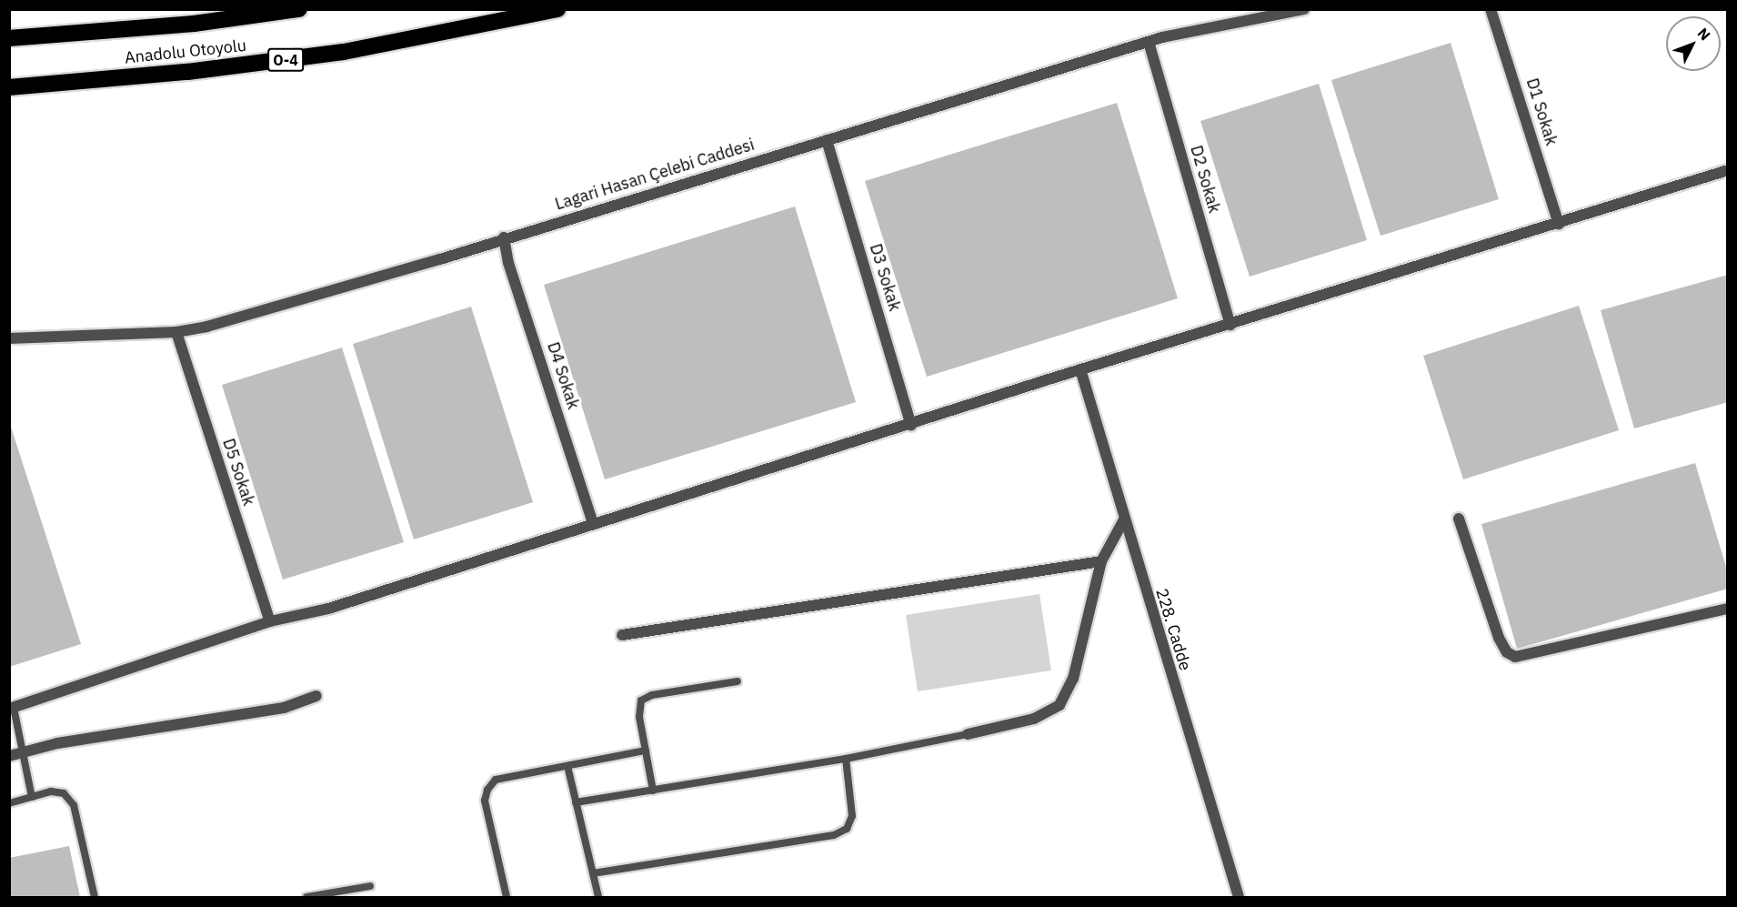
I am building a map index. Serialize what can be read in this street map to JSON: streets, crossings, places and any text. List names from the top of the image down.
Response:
{
  "streets": {
    "highway": ["Anadolu Otoyolu", "O-4"],
    "street": [
      "D1 Sokak",
      "Lagari Hasan Çelebi Caddesi",
      "D2 Sokak",
      "D3 Sokak",
      "D4 Sokak",
      "D5 Sokak",
      "228. Cadde"
    ]
  },
  "crossings": [
    ["Lagari Hasan Çelebi Caddesi", "D2 Sokak"],
    ["Lagari Hasan Çelebi Caddesi", "D3 Sokak"],
    ["Lagari Hasan Çelebi Caddesi", "D4 Sokak"],
    ["Lagari Hasan Çelebi Caddesi", "D5 Sokak"]
  ],
  "north": "top right"
}
